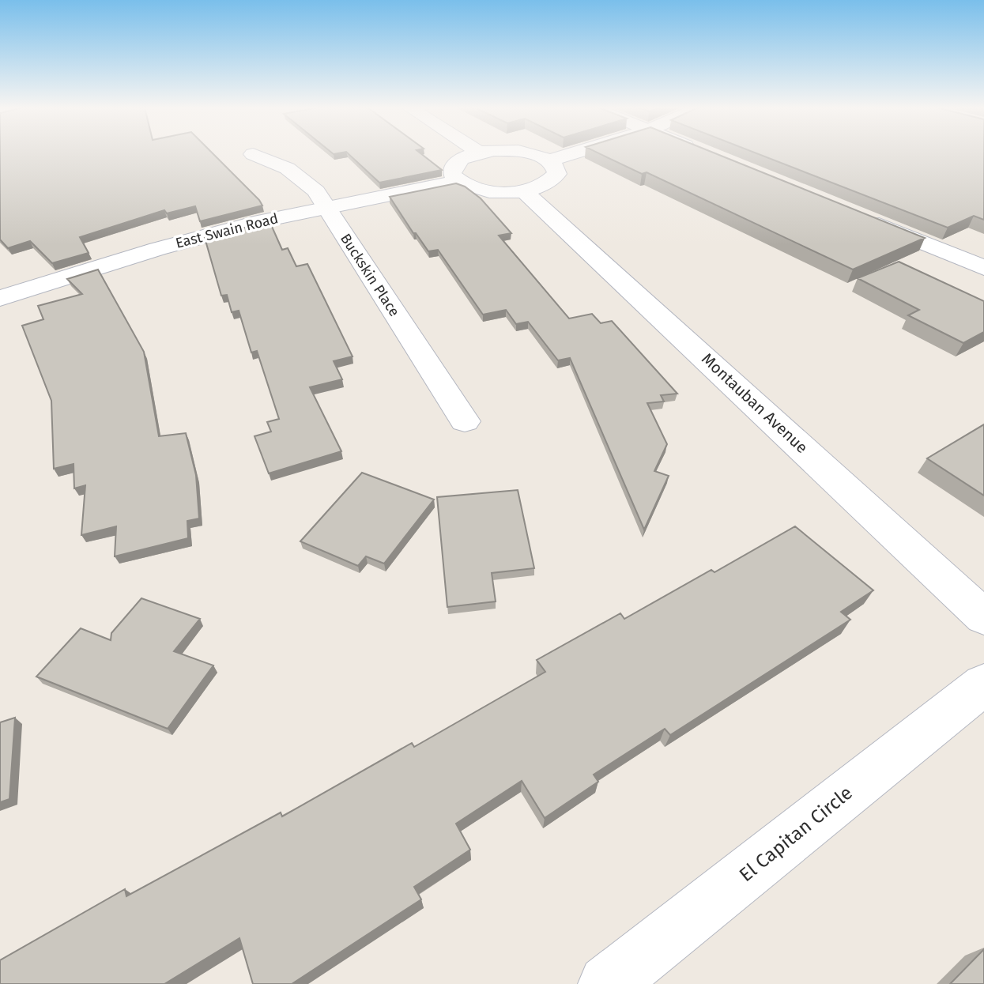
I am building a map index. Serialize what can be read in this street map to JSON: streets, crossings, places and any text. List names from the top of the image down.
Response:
{
  "streets": {
    "street": [
      "East Swain Road",
      "Buckskin Place",
      "Montauban Avenue",
      "El Capitan Circle"
    ]
  },
  "crossings": [
    ["East Swain Road", "Buckskin Place"]
  ]
}
